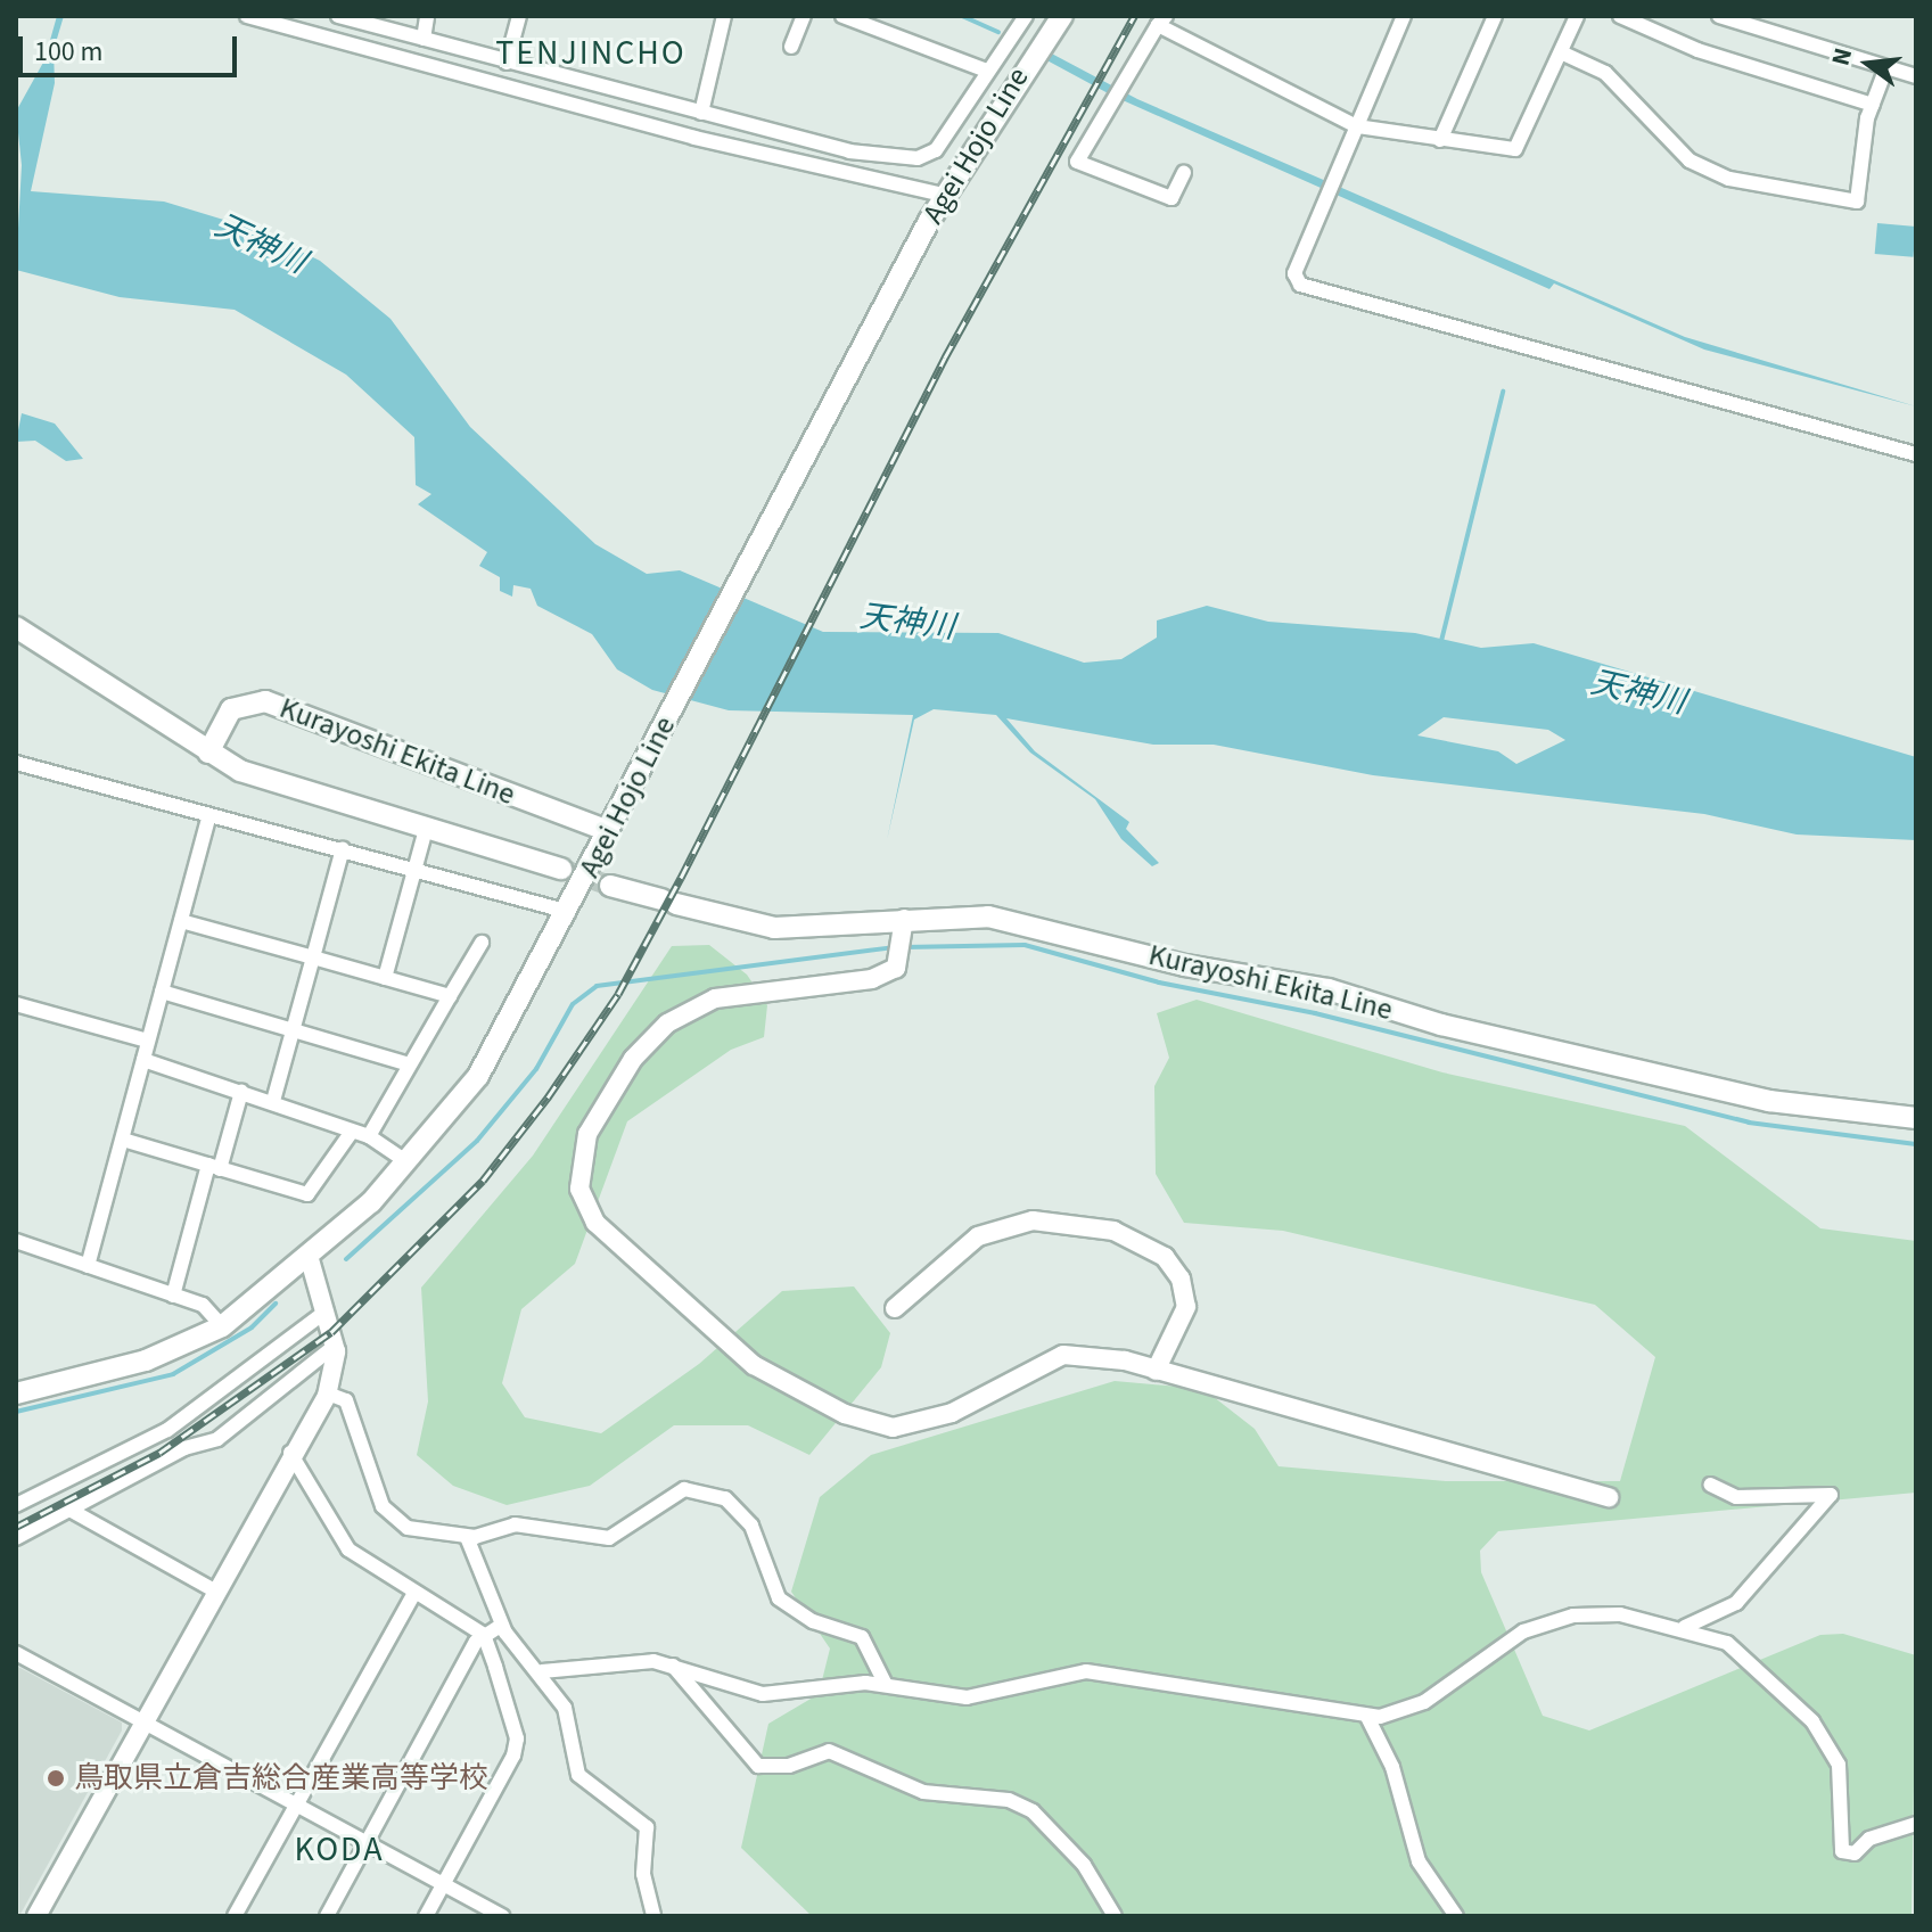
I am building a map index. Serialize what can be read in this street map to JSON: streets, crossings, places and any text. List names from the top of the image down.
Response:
{
  "streets": {
    "main road": ["Agei Hojo Line", "Kurayoshi Ekita Line"]
  },
  "crossings": [
    ["Agei Hojo Line", "Kurayoshi Ekita Line"]
  ],
  "districts": ["TENJINCHO", "KODA"],
  "water": ["天神川"],
  "places": ["鳥取県立倉吉総合産業高等学校"],
  "scale_bar": "100 m",
  "north": "left"
}
